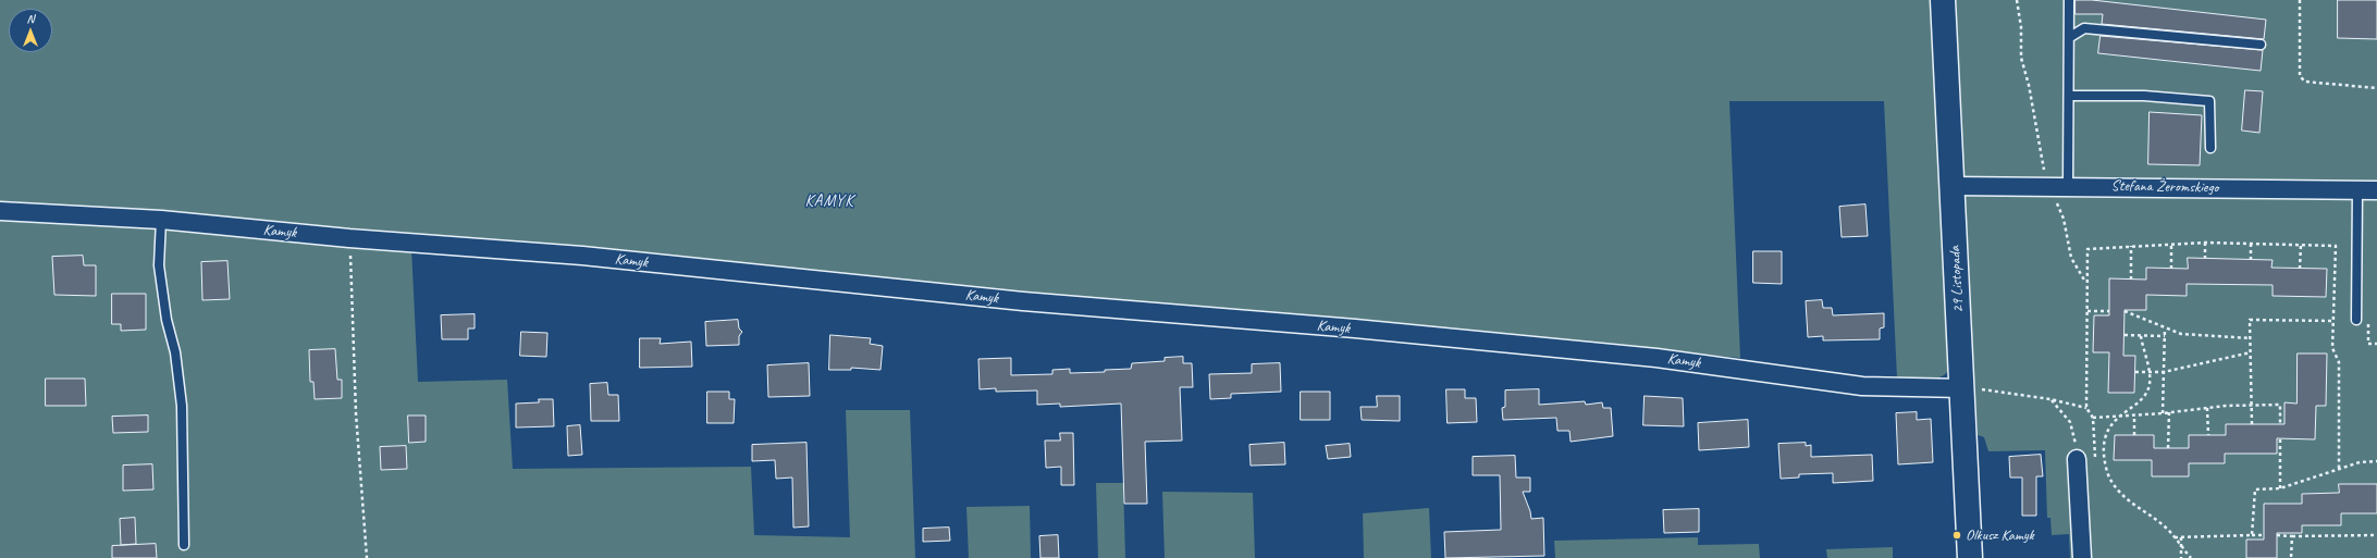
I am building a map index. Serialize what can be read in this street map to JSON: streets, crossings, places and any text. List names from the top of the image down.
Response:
{
  "streets": {
    "street": ["Stefana Żeromskiego", "Kamyk", "29 Listopada"]
  },
  "crossings": [
    ["Stefana Żeromskiego", "29 Listopada"],
    ["Kamyk", "29 Listopada"]
  ],
  "districts": ["KAMYK"],
  "places": ["Olkusz Kamyk"],
  "north": "top"
}
